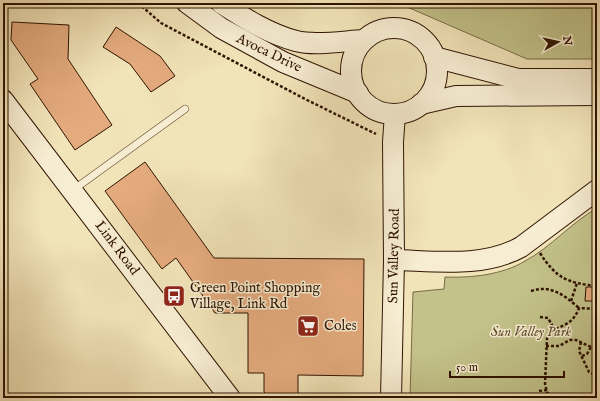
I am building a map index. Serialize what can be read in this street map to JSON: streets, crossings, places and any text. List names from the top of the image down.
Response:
{
  "streets": {
    "main road": ["Avoca Drive", "Link Road", "Sun Valley Road"]
  },
  "crossings": [
    ["Avoca Drive", "Sun Valley Road"]
  ],
  "parks": ["Sun Valley Park"],
  "places": {
    "bus stop": ["Green Point Shopping Village, Link Rd"],
    "supermarket": ["Coles"]
  },
  "scale_bar": "50 m",
  "north": "right"
}
